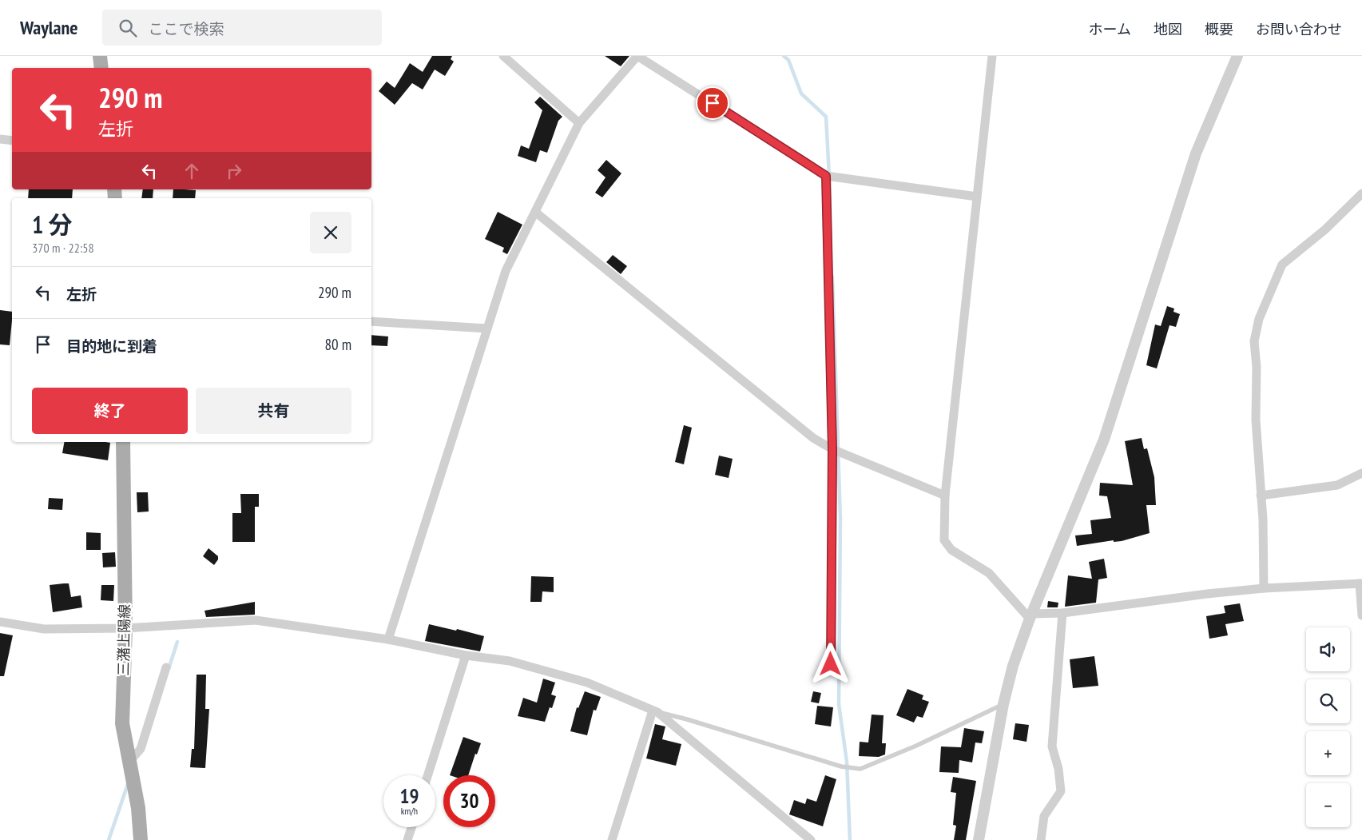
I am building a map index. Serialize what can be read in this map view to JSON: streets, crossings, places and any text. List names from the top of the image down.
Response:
{
  "streets": {
    "main road": ["三潴上陽線"]
  },
  "page": {
    "header": "Waylane",
    "search": "ここで検索",
    "nav": [
      "ホーム",
      "地図",
      "概要",
      "お問い合わせ"
    ],
    "turn": ["290 m", "左折"],
    "heading": ["1 分", "370 m · 22:58"],
    "list": [
      {
        "name": "左折",
        "value": "290 m"
      },
      {
        "name": "目的地に到着",
        "value": "80 m"
      }
    ],
    "buttons": ["終了", "共有"],
    "map_buttons": ["+", "−"],
    "speed": "19 km/h",
    "limit": "30"
  }
}
